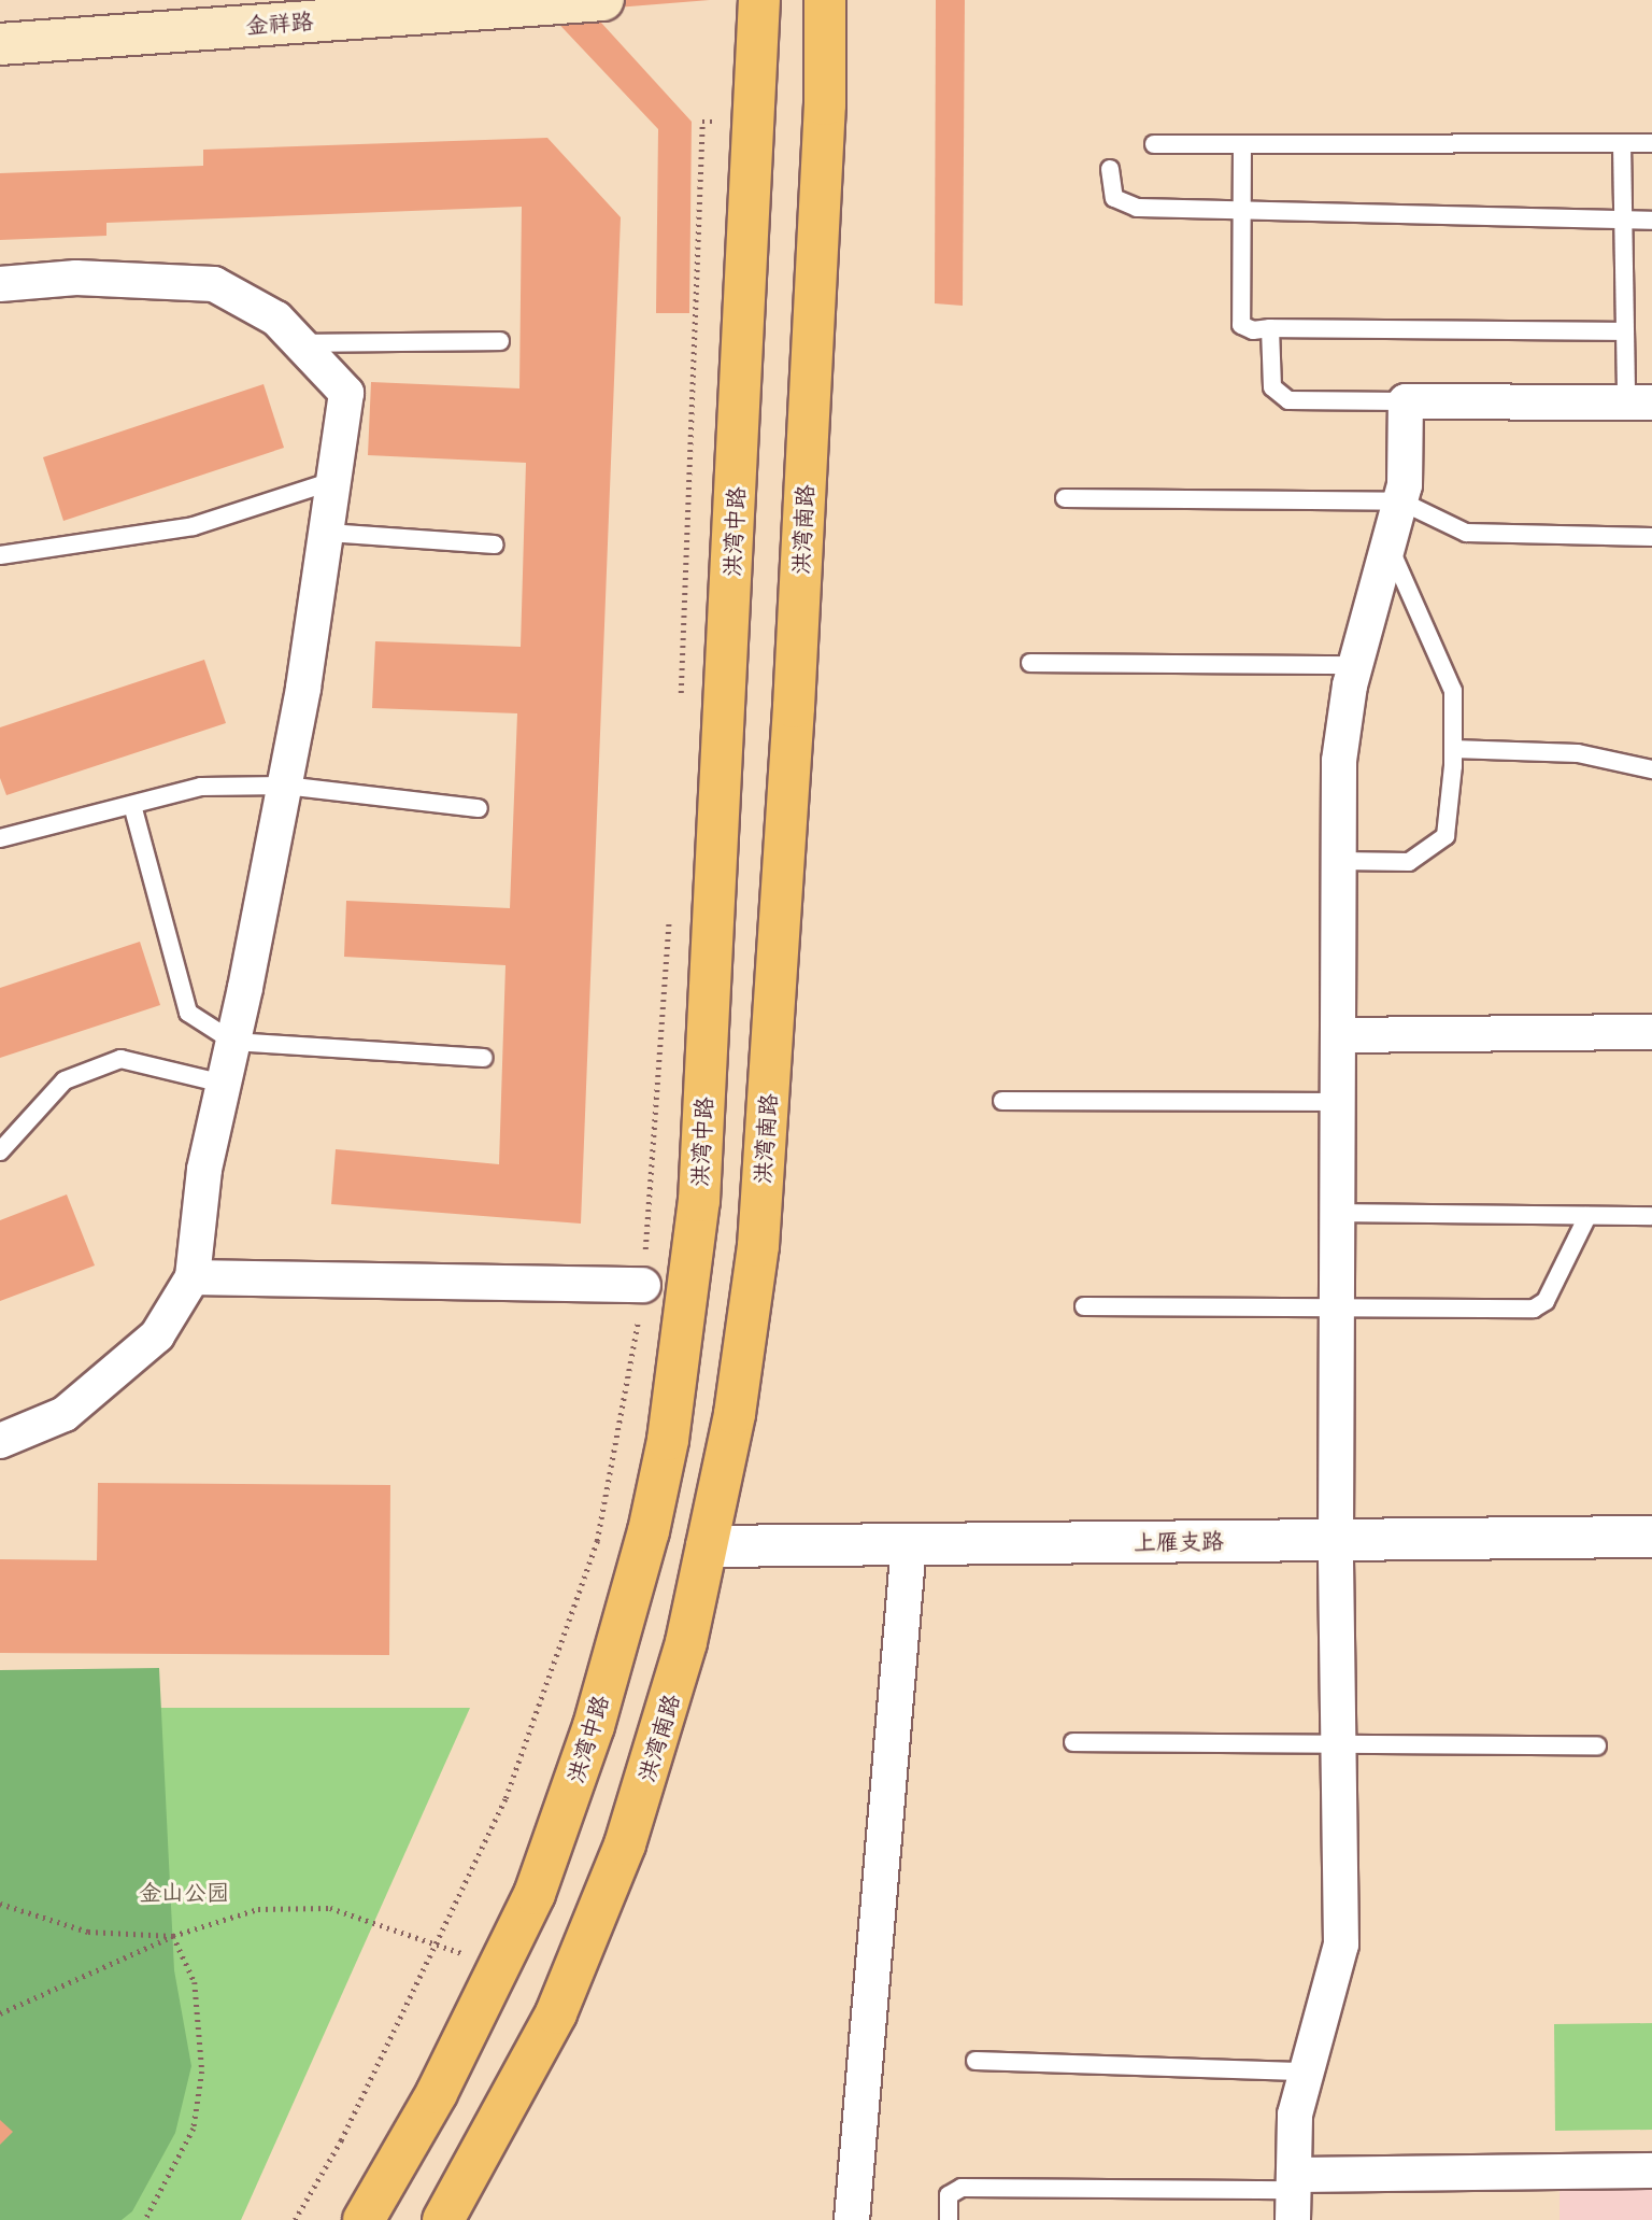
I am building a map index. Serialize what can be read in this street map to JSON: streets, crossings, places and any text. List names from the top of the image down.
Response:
{
  "streets": {
    "main road": ["金祥路", "洪湾南路", "洪湾中路"],
    "street": ["上雁支路"]
  },
  "crossings": [
    ["洪湾南路", "上雁支路"]
  ],
  "parks": ["金山公园"]
}
